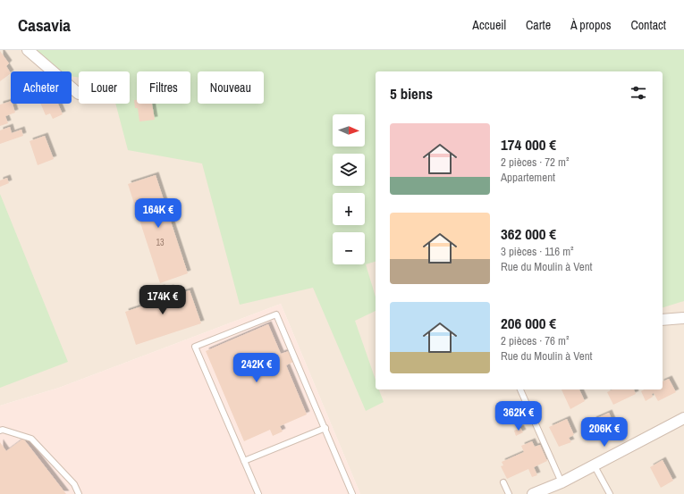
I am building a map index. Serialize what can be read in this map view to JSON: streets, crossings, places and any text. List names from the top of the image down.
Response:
{
  "house_numbers": ["13"],
  "north": "right",
  "page": {
    "header": "Casavia",
    "nav": [
      "Accueil",
      "Carte",
      "À propos",
      "Contact"
    ],
    "chip": [
      "Acheter",
      "Louer",
      "Filtres",
      "Nouveau"
    ],
    "heading": "5 biens",
    "map_buttons": ["+", "−"],
    "list": [
      {
        "name": "174 000 €",
        "note": "2 pièces · 72 m² · Appartement"
      },
      {
        "name": "362 000 €",
        "note": "3 pièces · 116 m² · Rue du Moulin à Vent"
      },
      {
        "name": "206 000 €",
        "note": "2 pièces · 76 m² · Rue du Moulin à Vent"
      }
    ],
    "price": [
      "164K €",
      "174K €",
      "242K €",
      "362K €",
      "206K €"
    ]
  }
}
